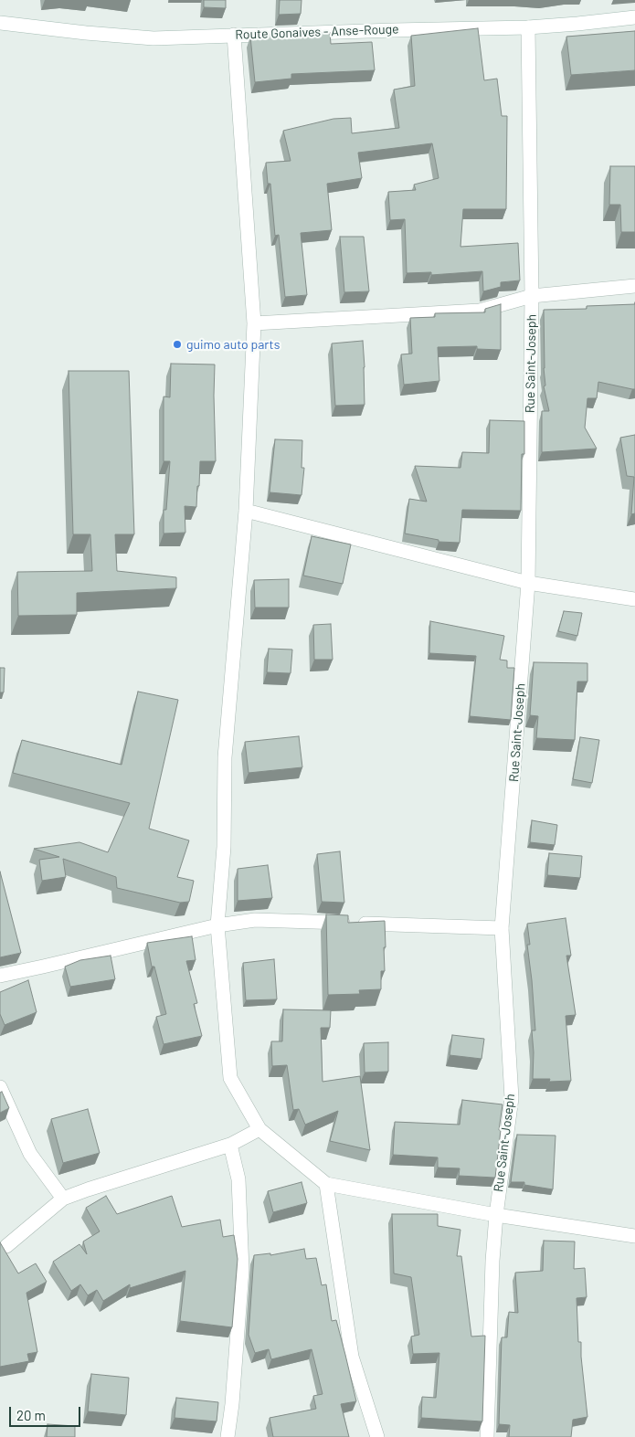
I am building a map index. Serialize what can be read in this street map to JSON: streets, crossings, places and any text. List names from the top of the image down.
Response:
{
  "streets": {
    "street": ["Route Gonaives - Anse-Rouge", "Rue Saint-Joseph"]
  },
  "crossings": [
    ["Route Gonaives - Anse-Rouge", "Rue Saint-Joseph"]
  ],
  "places": ["guimo auto parts"],
  "scale_bar": "20 m"
}
